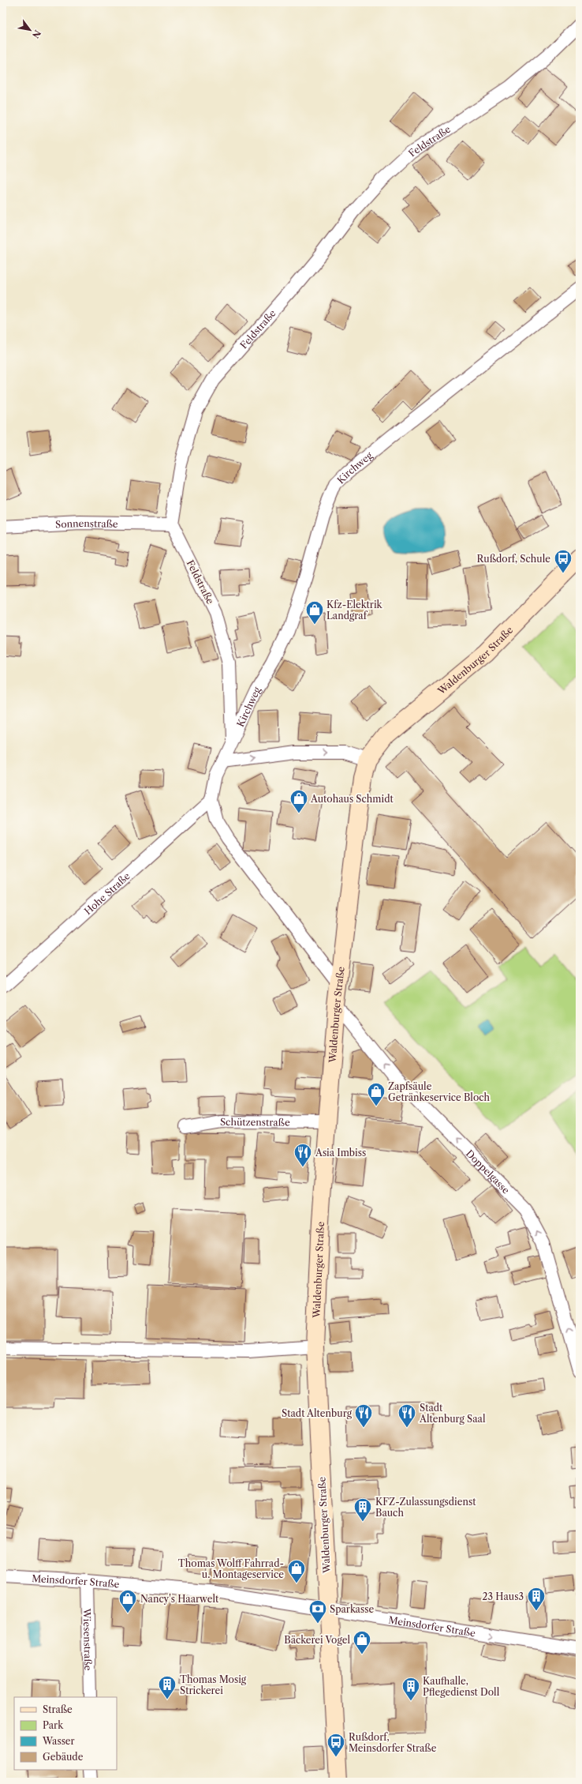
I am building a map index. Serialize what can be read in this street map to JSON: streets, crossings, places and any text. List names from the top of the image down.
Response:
{
  "streets": {
    "main road": ["Waldenburger Straße"],
    "street": [
      "Feldstraße",
      "Kirchweg",
      "Sonnenstraße",
      "Hohe Straße",
      "Schützenstraße",
      "Doppelgasse",
      "Meinsdorfer Straße",
      "Wiesenstraße"
    ]
  },
  "crossings": [
    ["Feldstraße", "Kirchweg"],
    ["Feldstraße", "Sonnenstraße"],
    ["Kirchweg", "Waldenburger Straße"],
    ["Kirchweg", "Hohe Straße"],
    ["Waldenburger Straße", "Schützenstraße"],
    ["Waldenburger Straße", "Doppelgasse"],
    ["Waldenburger Straße", "Meinsdorfer Straße"],
    ["Meinsdorfer Straße", "Wiesenstraße"]
  ],
  "one_way": ["Doppelgasse", "Meinsdorfer Straße"],
  "places": {
    "bus stop": ["Rußdorf, Schule", "Rußdorf, Meinsdorfer Straße"],
    "shop": [
      "Kfz-Elektrik Landgraf",
      "Autohaus Schmidt",
      "Zapfsäule Getränkeservice Bloch",
      "Thomas Wolff Fahrrad- u. Montageservice",
      "Nancy's Haarwelt",
      "Bäckerei Vogel"
    ],
    "restaurant": ["Asia Imbiss", "Stadt Altenburg", "Stadt Altenburg Saal"],
    "building": [
      "KFZ-Zulassungsdienst Bauch",
      "23 Haus3",
      "Thomas Mosig Strickerei",
      "Kaufhalle, Pflegedienst Doll"
    ],
    "bank": ["Sparkasse"]
  },
  "legend": [
    "Straße",
    "Park",
    "Wasser",
    "Gebäude"
  ],
  "north": "bottom right"
}
